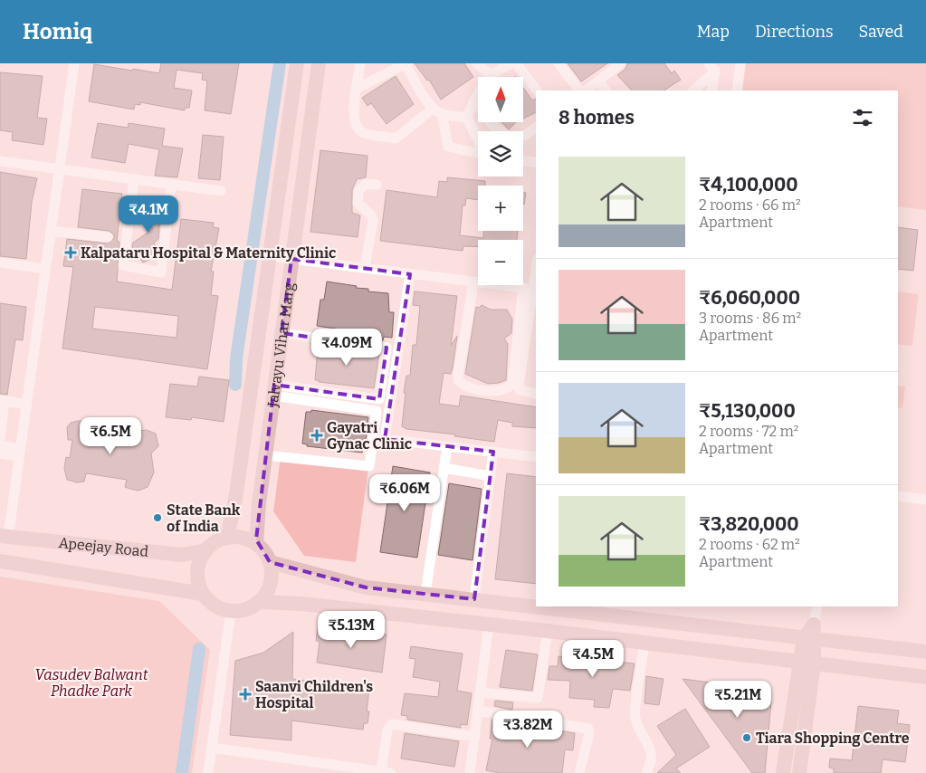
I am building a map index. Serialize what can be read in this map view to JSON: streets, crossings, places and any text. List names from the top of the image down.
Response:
{
  "streets": {
    "main road": ["Jalvayu Vihar Marg", "Apeejay Road"]
  },
  "crossings": [
    ["Jalvayu Vihar Marg", "Apeejay Road"]
  ],
  "parks": ["Vasudev Balwant Phadke Park"],
  "places": {
    "health": ["Kalpataru Hospital & Maternity Clinic", "Gayatri Gynac Clinic", "Saanvi Children's Hospital"],
    "other": ["State Bank of India", "Tiara Shopping Centre"]
  },
  "north": "top",
  "page": {
    "header": "Homiq",
    "nav": ["Map", "Directions", "Saved"],
    "map_buttons": ["+", "−"],
    "heading": "8 homes",
    "list": [
      {
        "name": "₹4,100,000",
        "note": "2 rooms · 66 m² · Apartment"
      },
      {
        "name": "₹6,060,000",
        "note": "3 rooms · 86 m² · Apartment"
      },
      {
        "name": "₹5,130,000",
        "note": "2 rooms · 72 m² · Apartment"
      },
      {
        "name": "₹3,820,000",
        "note": "2 rooms · 62 m² · Apartment"
      }
    ],
    "price": [
      "₹4.1M",
      "₹4.09M",
      "₹6.5M",
      "₹6.06M",
      "₹5.13M",
      "₹4.5M",
      "₹5.21M",
      "₹3.82M"
    ]
  }
}
